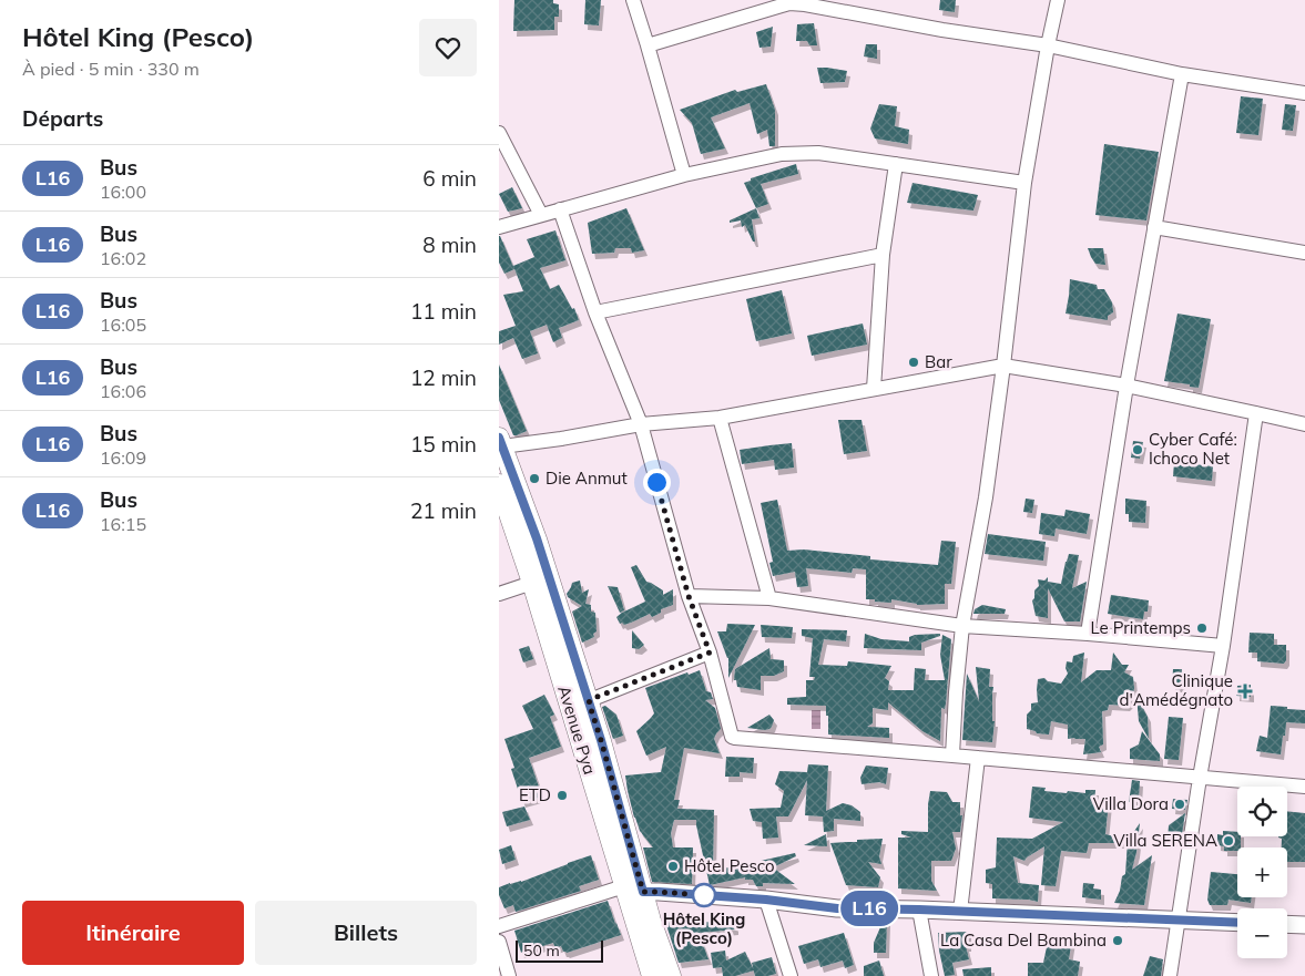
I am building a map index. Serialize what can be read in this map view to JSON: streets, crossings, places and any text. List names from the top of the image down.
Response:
{
  "streets": {
    "main road": ["Avenue Pya"]
  },
  "places": {
    "other": [
      "Bar",
      "Cyber Café: Ichoco Net",
      "Die Anmut",
      "Le Printemps",
      "ETD",
      "Villa Dora",
      "Villa SERENA",
      "Hôtel Pesco",
      "Hôtel King (Pesco)",
      "La Casa Del Bambina"
    ],
    "health": ["Clinique d'Amédégnato"]
  },
  "lines": ["bus line L16"],
  "scale_bar": "50 m",
  "page": {
    "heading": [
      ["Hôtel King (Pesco)", "À pied · 5 min · 330 m"],
      "Départs"
    ],
    "on_map": "L16",
    "list": [
      {
        "mark": "L16",
        "name": "Bus",
        "note": "16:00",
        "value": "6 min"
      },
      {
        "mark": "L16",
        "name": "Bus",
        "note": "16:02",
        "value": "8 min"
      },
      {
        "mark": "L16",
        "name": "Bus",
        "note": "16:05",
        "value": "11 min"
      },
      {
        "mark": "L16",
        "name": "Bus",
        "note": "16:06",
        "value": "12 min"
      },
      {
        "mark": "L16",
        "name": "Bus",
        "note": "16:09",
        "value": "15 min"
      },
      {
        "mark": "L16",
        "name": "Bus",
        "note": "16:15",
        "value": "21 min"
      }
    ],
    "map_buttons": ["+", "−"],
    "buttons": ["Itinéraire", "Billets"],
    "scale": "50 m"
  }
}
